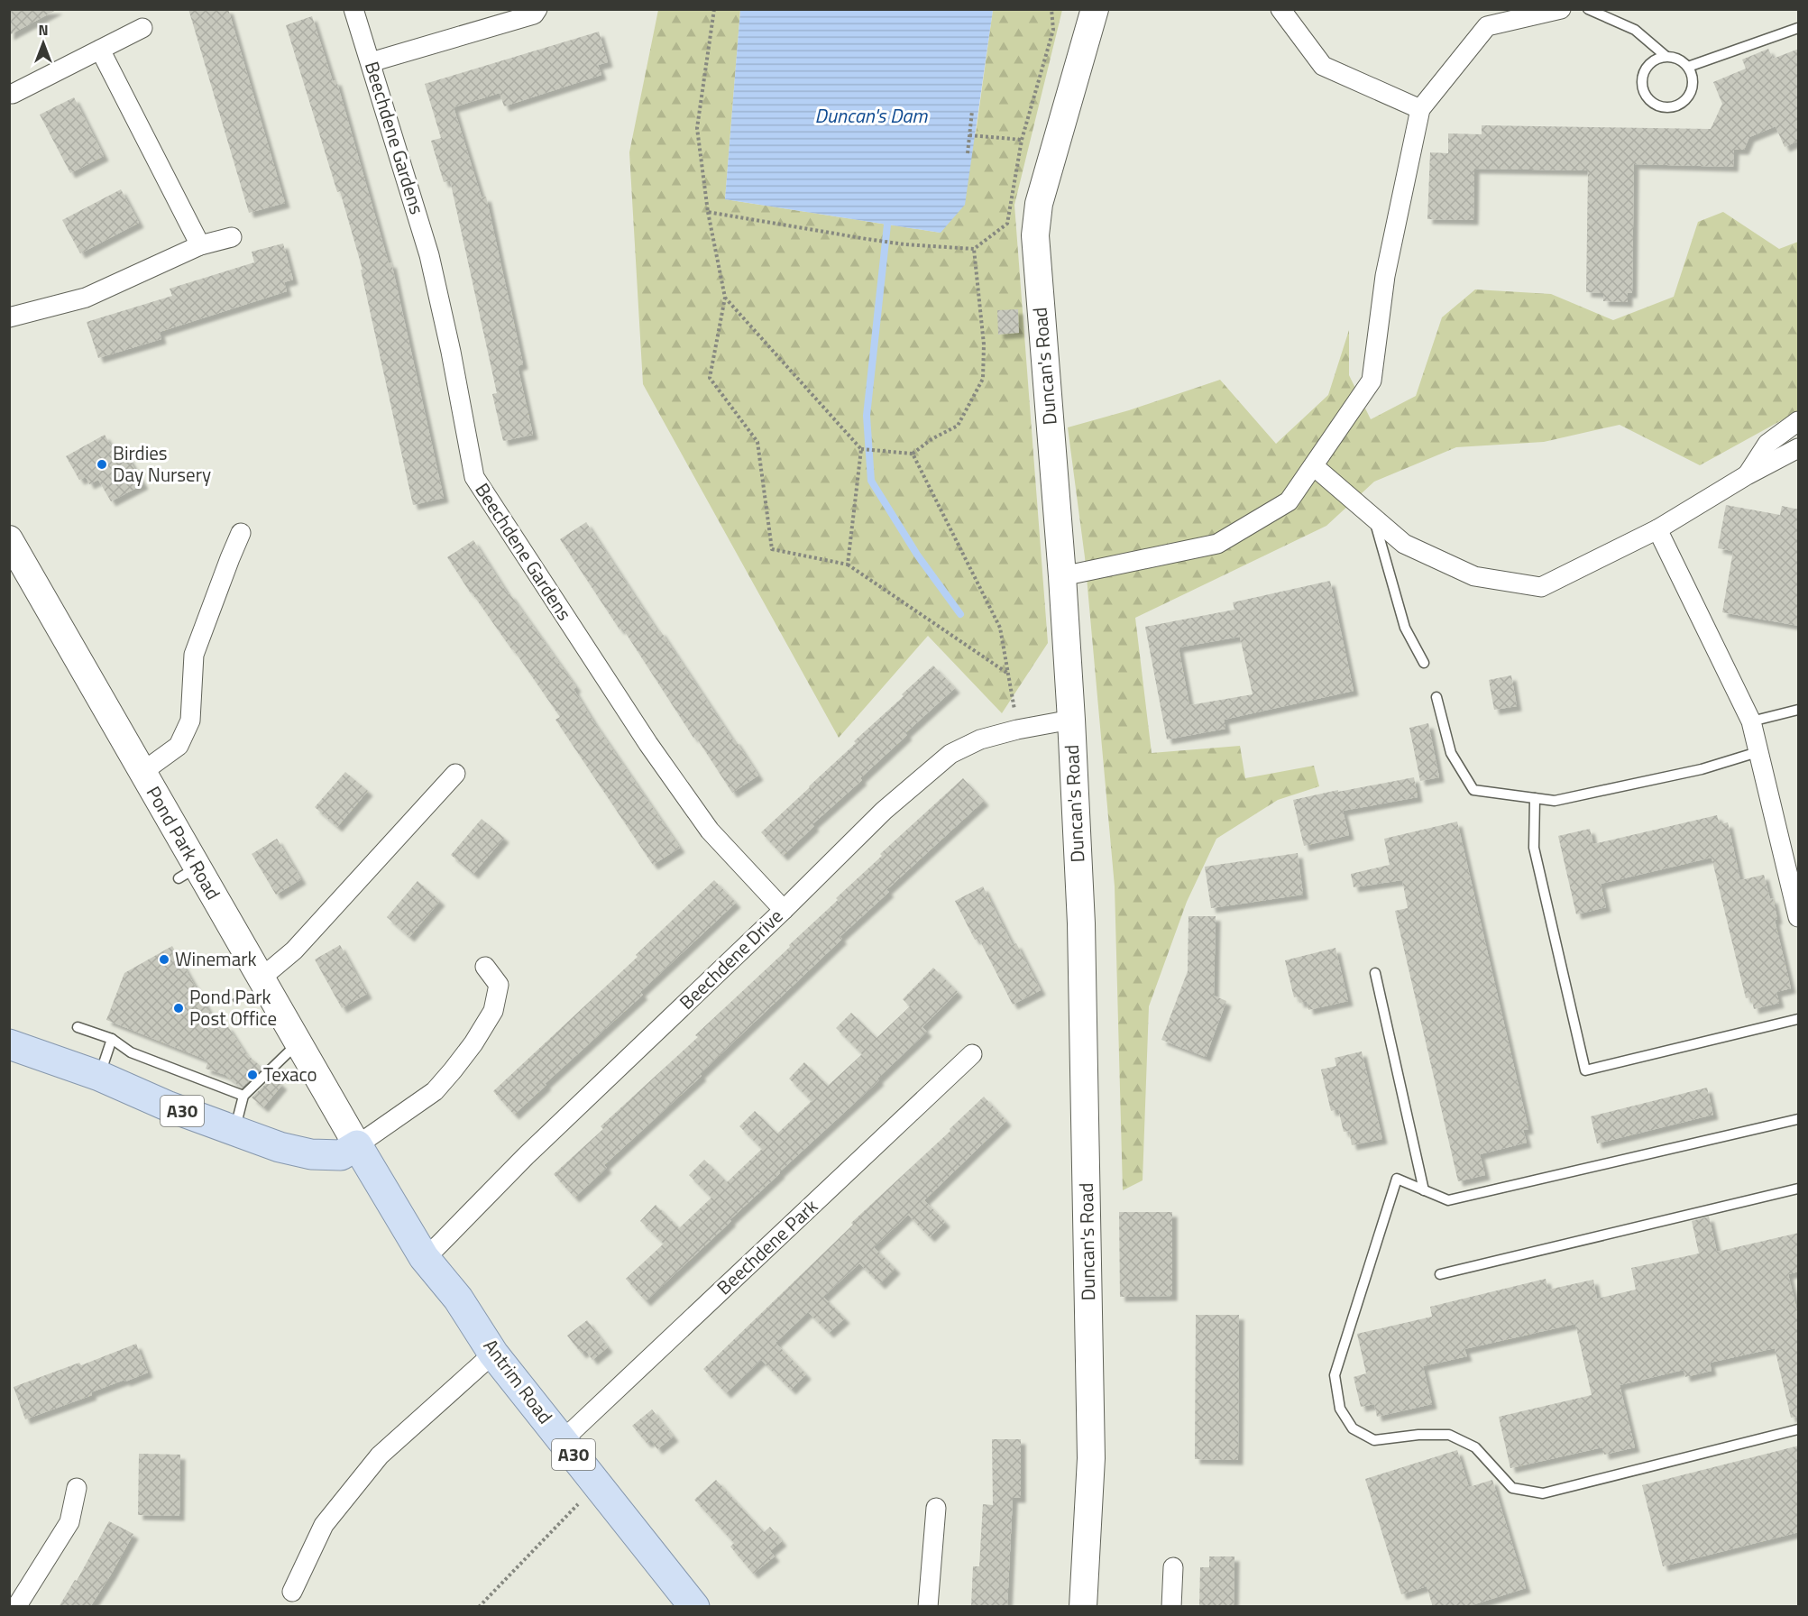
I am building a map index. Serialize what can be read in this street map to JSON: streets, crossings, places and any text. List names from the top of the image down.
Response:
{
  "streets": {
    "main road": ["A30", "Antrim Road"],
    "street": [
      "Beechdene Gardens",
      "Duncan's Road",
      "Pond Park Road",
      "Beechdene Drive",
      "Beechdene Park"
    ]
  },
  "crossings": [
    ["Beechdene Gardens", "Beechdene Drive"],
    ["Duncan's Road", "Beechdene Drive"],
    ["Pond Park Road", "A30"],
    ["Pond Park Road", "Antrim Road"],
    ["Beechdene Drive", "Antrim Road"],
    ["A30", "Antrim Road"],
    ["Beechdene Park", "Antrim Road"]
  ],
  "water": ["Duncan's Dam"],
  "places": [
    "Birdies Day Nursery",
    "Winemark",
    "Pond Park Post Office",
    "Texaco"
  ],
  "north": "top"
}
